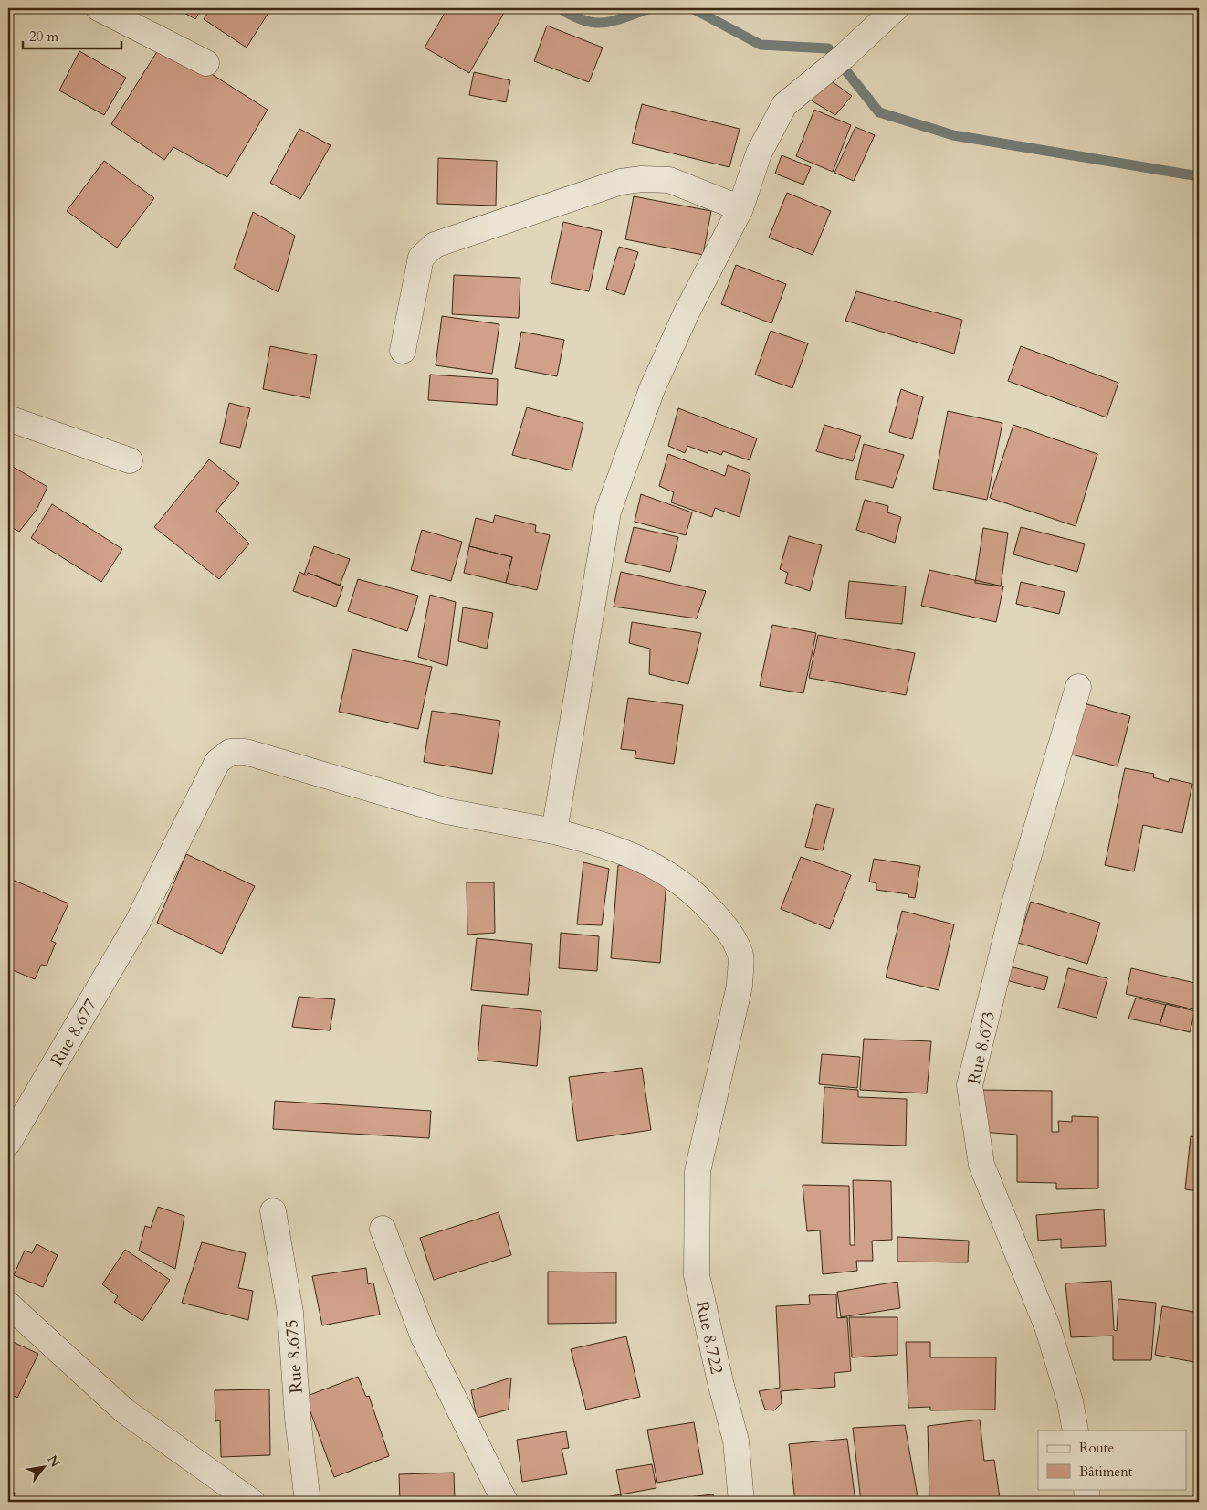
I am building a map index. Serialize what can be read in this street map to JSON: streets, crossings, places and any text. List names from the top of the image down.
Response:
{
  "streets": {
    "street": [
      "Rue 8.677",
      "Rue 8.673",
      "Rue 8.722",
      "Rue 8.675"
    ]
  },
  "crossings": [
    ["Rue 8.677", "Rue 8.722"]
  ],
  "legend": ["Route", "Bâtiment"],
  "scale_bar": "20 m",
  "north": "top right"
}
